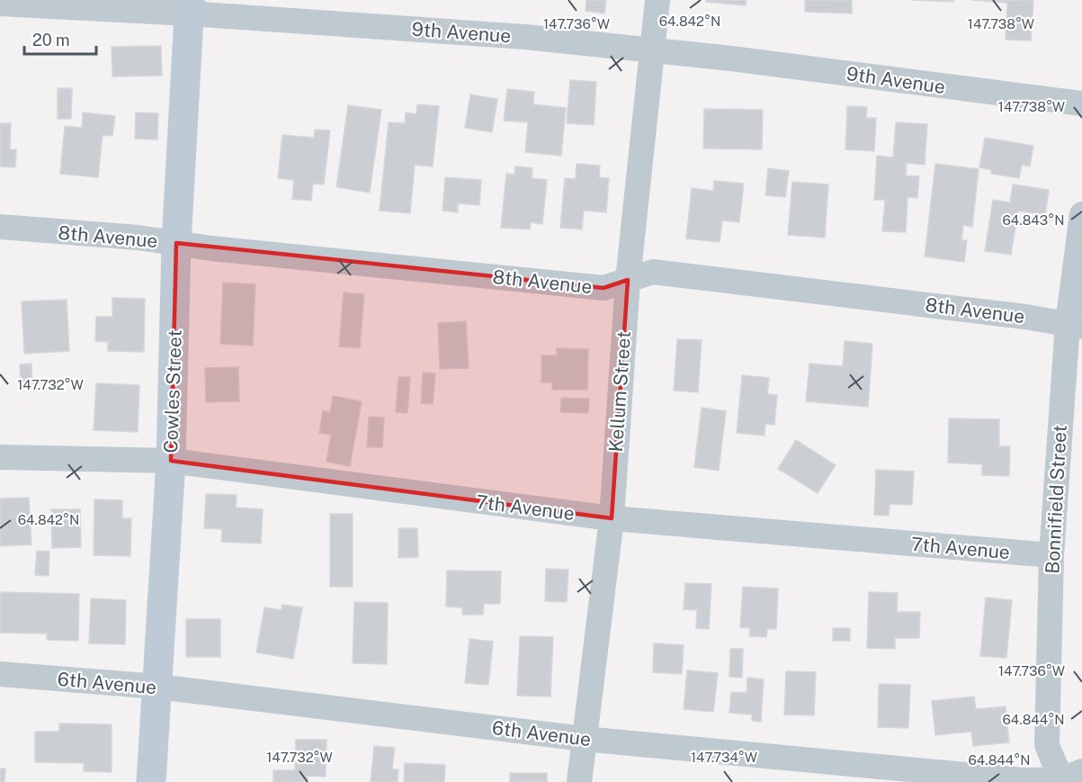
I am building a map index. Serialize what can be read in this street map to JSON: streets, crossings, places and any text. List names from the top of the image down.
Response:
{
  "streets": {
    "main road": ["Cowles Street"],
    "street": [
      "9th Avenue",
      "8th Avenue",
      "Kellum Street",
      "Bonnifield Street",
      "7th Avenue",
      "6th Avenue"
    ]
  },
  "crossings": [
    ["9th Avenue", "Cowles Street"],
    ["9th Avenue", "Kellum Street"],
    ["8th Avenue", "Cowles Street"],
    ["8th Avenue", "Kellum Street"],
    ["8th Avenue", "Bonnifield Street"],
    ["Cowles Street", "7th Avenue"],
    ["Cowles Street", "6th Avenue"],
    ["Kellum Street", "7th Avenue"],
    ["Kellum Street", "6th Avenue"],
    ["Bonnifield Street", "7th Avenue"],
    ["Bonnifield Street", "6th Avenue"]
  ],
  "scale_bar": "20 m",
  "coordinates": [
    "64.842°N",
    "147.736°W",
    "147.738°W",
    "64.843°N",
    "147.732°W",
    "64.844°N",
    "147.734°W"
  ]
}
